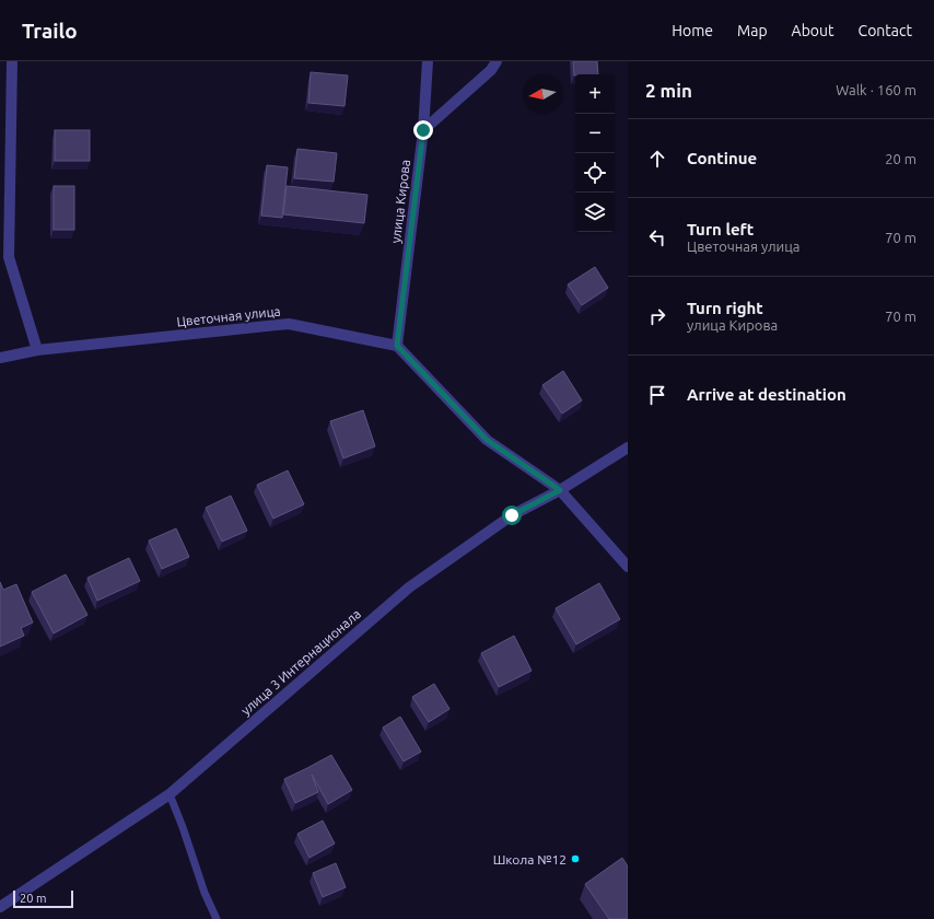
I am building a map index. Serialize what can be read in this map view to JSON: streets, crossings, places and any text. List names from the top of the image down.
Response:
{
  "streets": {
    "street": ["улица Кирова", "Цветочная улица", "улица 3 Интернационала"]
  },
  "crossings": [
    ["улица Кирова", "Цветочная улица"]
  ],
  "places": ["Школа №12"],
  "scale_bar": "20 m",
  "north": "left",
  "page": {
    "header": "Trailo",
    "nav": [
      "Home",
      "Map",
      "About",
      "Contact"
    ],
    "heading": ["2 min", "Walk · 160 m"],
    "map_buttons": ["+", "−"],
    "list": [
      ["Continue", "20 m"],
      ["Turn left", "Цветочная улица", "70 m"],
      ["Turn right", "улица Кирова", "70 m"],
      "Arrive at destination"
    ],
    "scale": "20 m"
  }
}
